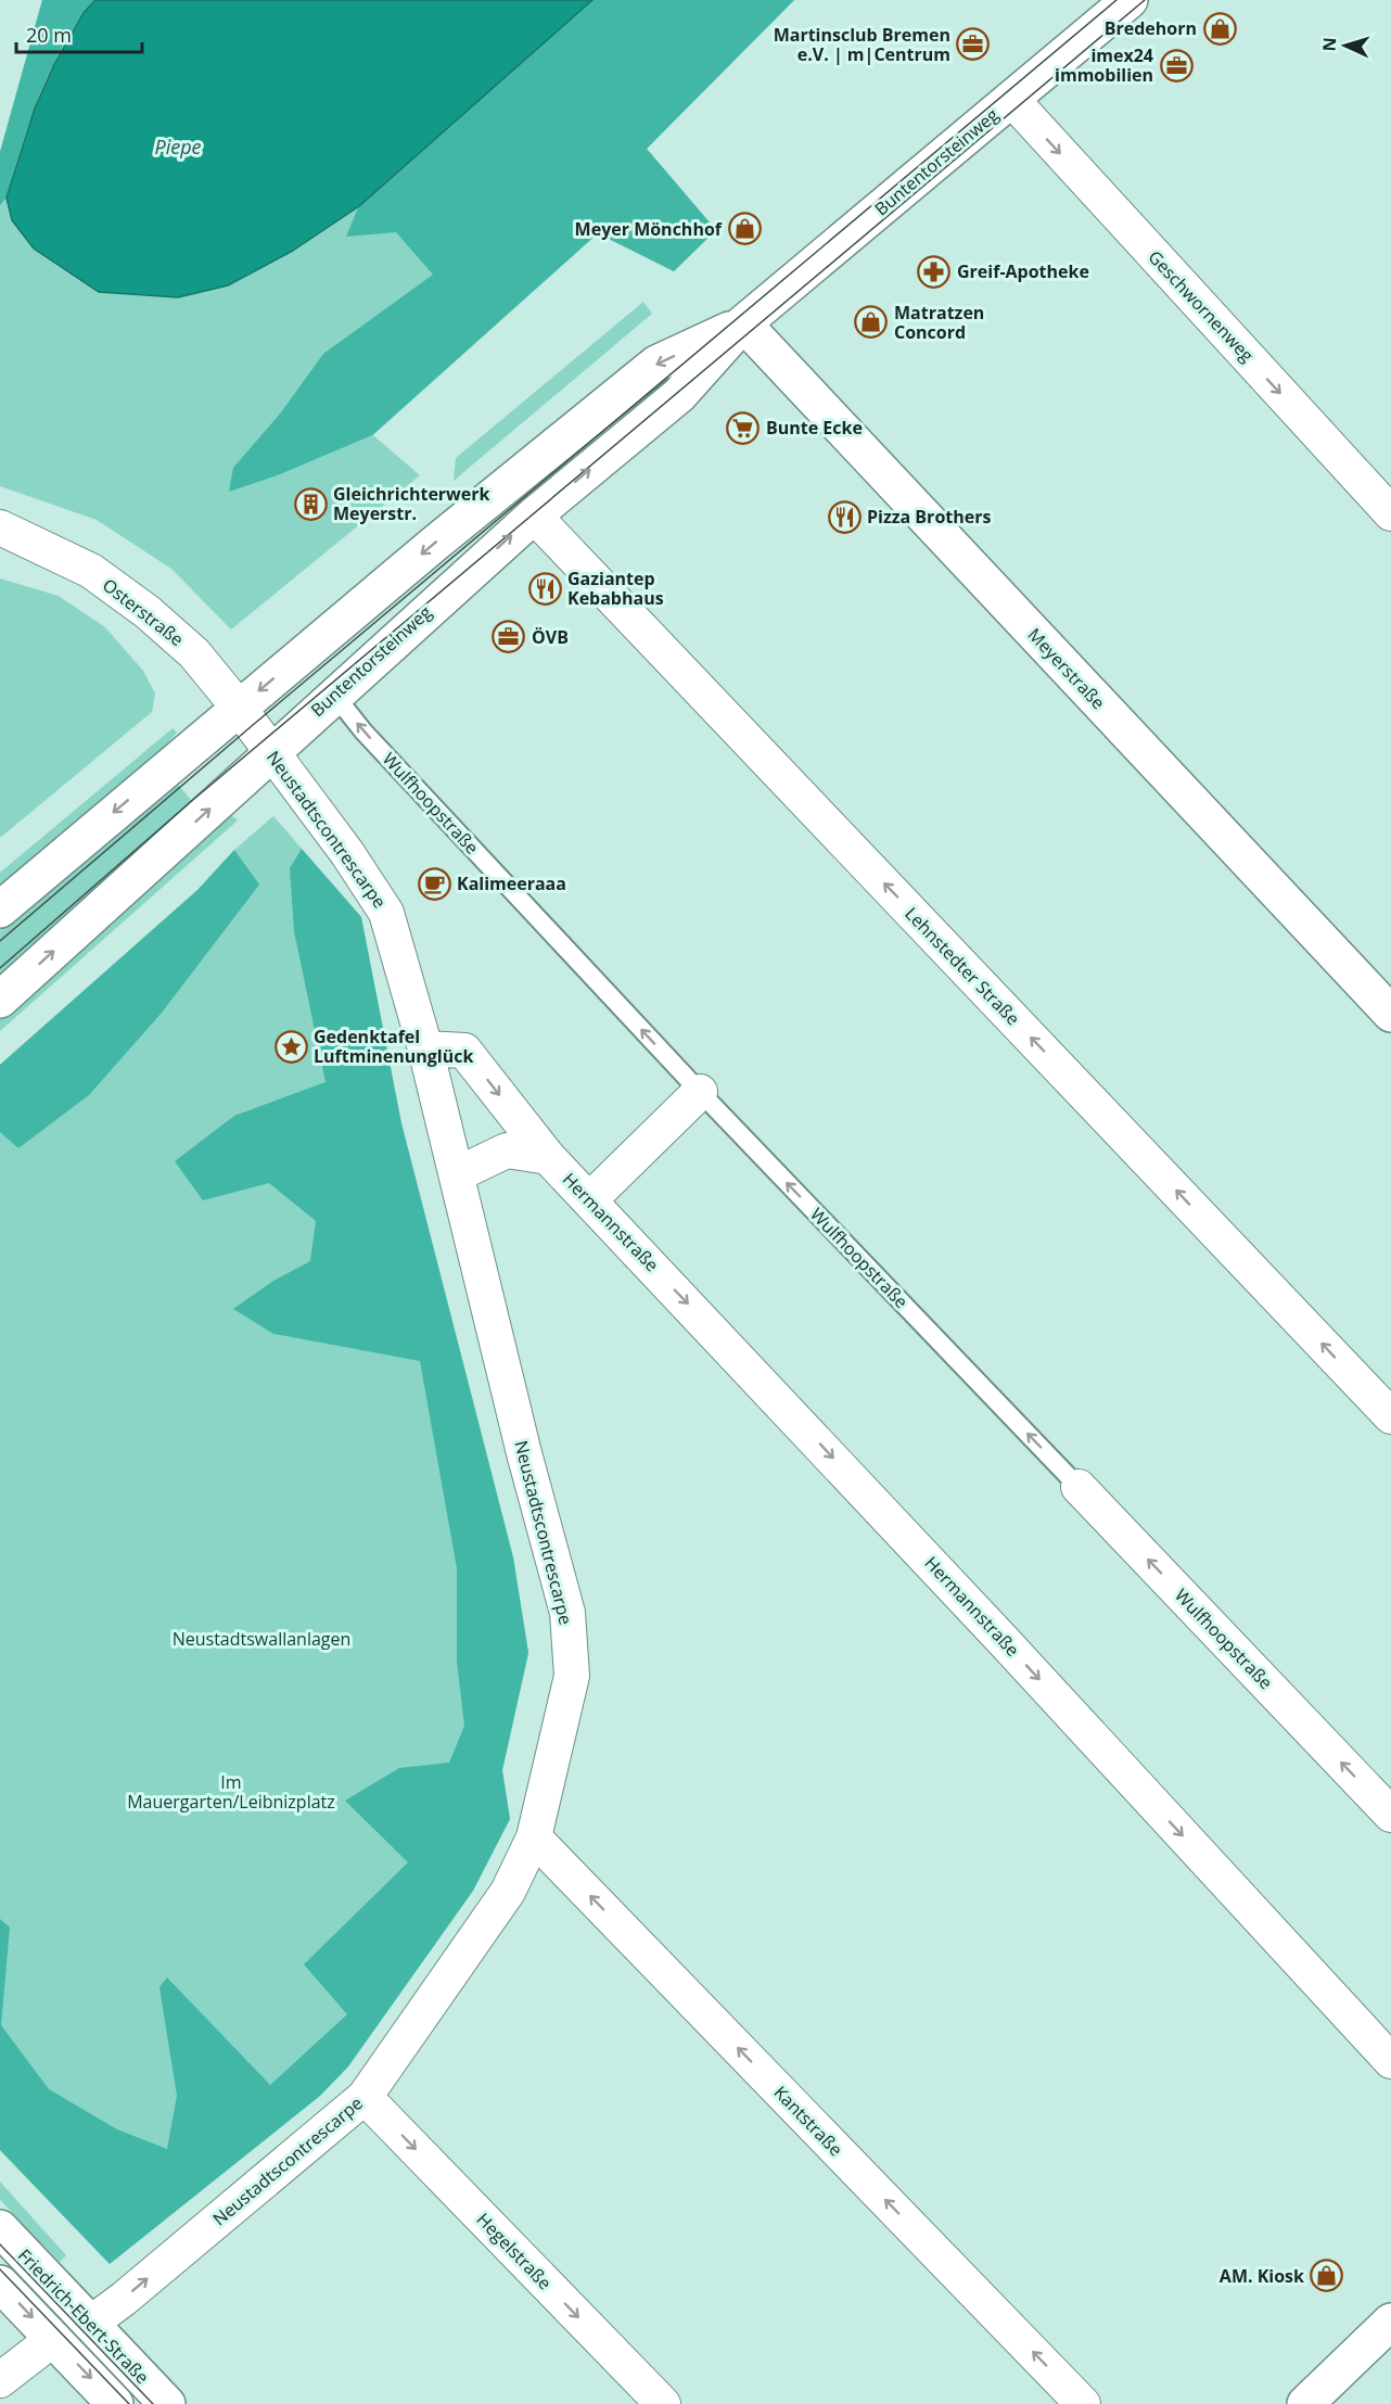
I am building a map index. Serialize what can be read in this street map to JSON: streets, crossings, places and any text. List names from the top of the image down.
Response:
{
  "streets": {
    "street": [
      "Buntentorsteinweg",
      "Geschwornenweg",
      "Osterstraße",
      "Meyerstraße",
      "Wulfhoopstraße",
      "Neustadtscontrescarpe",
      "Lehnstedter Straße",
      "Hermannstraße",
      "Kantstraße",
      "Hegelstraße",
      "Friedrich-Ebert-Straße"
    ]
  },
  "crossings": [
    ["Buntentorsteinweg", "Geschwornenweg"],
    ["Buntentorsteinweg", "Osterstraße"],
    ["Buntentorsteinweg", "Meyerstraße"],
    ["Buntentorsteinweg", "Wulfhoopstraße"],
    ["Buntentorsteinweg", "Neustadtscontrescarpe"],
    ["Buntentorsteinweg", "Lehnstedter Straße"],
    ["Osterstraße", "Neustadtscontrescarpe"],
    ["Neustadtscontrescarpe", "Hermannstraße"],
    ["Neustadtscontrescarpe", "Kantstraße"],
    ["Neustadtscontrescarpe", "Hegelstraße"],
    ["Neustadtscontrescarpe", "Friedrich-Ebert-Straße"]
  ],
  "one_way": [
    "Geschwornenweg",
    "Wulfhoopstraße",
    "Lehnstedter Straße",
    "Hermannstraße",
    "Kantstraße",
    "Hegelstraße"
  ],
  "water": ["Piepe"],
  "parks": ["Neustadtswallanlagen", "Im Mauergarten/Leibnizplatz"],
  "places": {
    "shop": [
      "Bredehorn",
      "Meyer Mönchhof",
      "Matratzen Concord",
      "AM. Kiosk"
    ],
    "office": ["Martinsclub Bremen e.V. | m|Centrum", "imex24 immobilien", "ÖVB"],
    "pharmacy": ["Greif-Apotheke"],
    "supermarket": ["Bunte Ecke"],
    "building": ["Gleichrichterwerk Meyerstr."],
    "restaurant": ["Pizza Brothers", "Gaziantep Kebabhaus"],
    "cafe": ["Kalimeeraaa"],
    "place": ["Gedenktafel Luftminenunglück"]
  },
  "scale_bar": "20 m",
  "north": "left"
}
